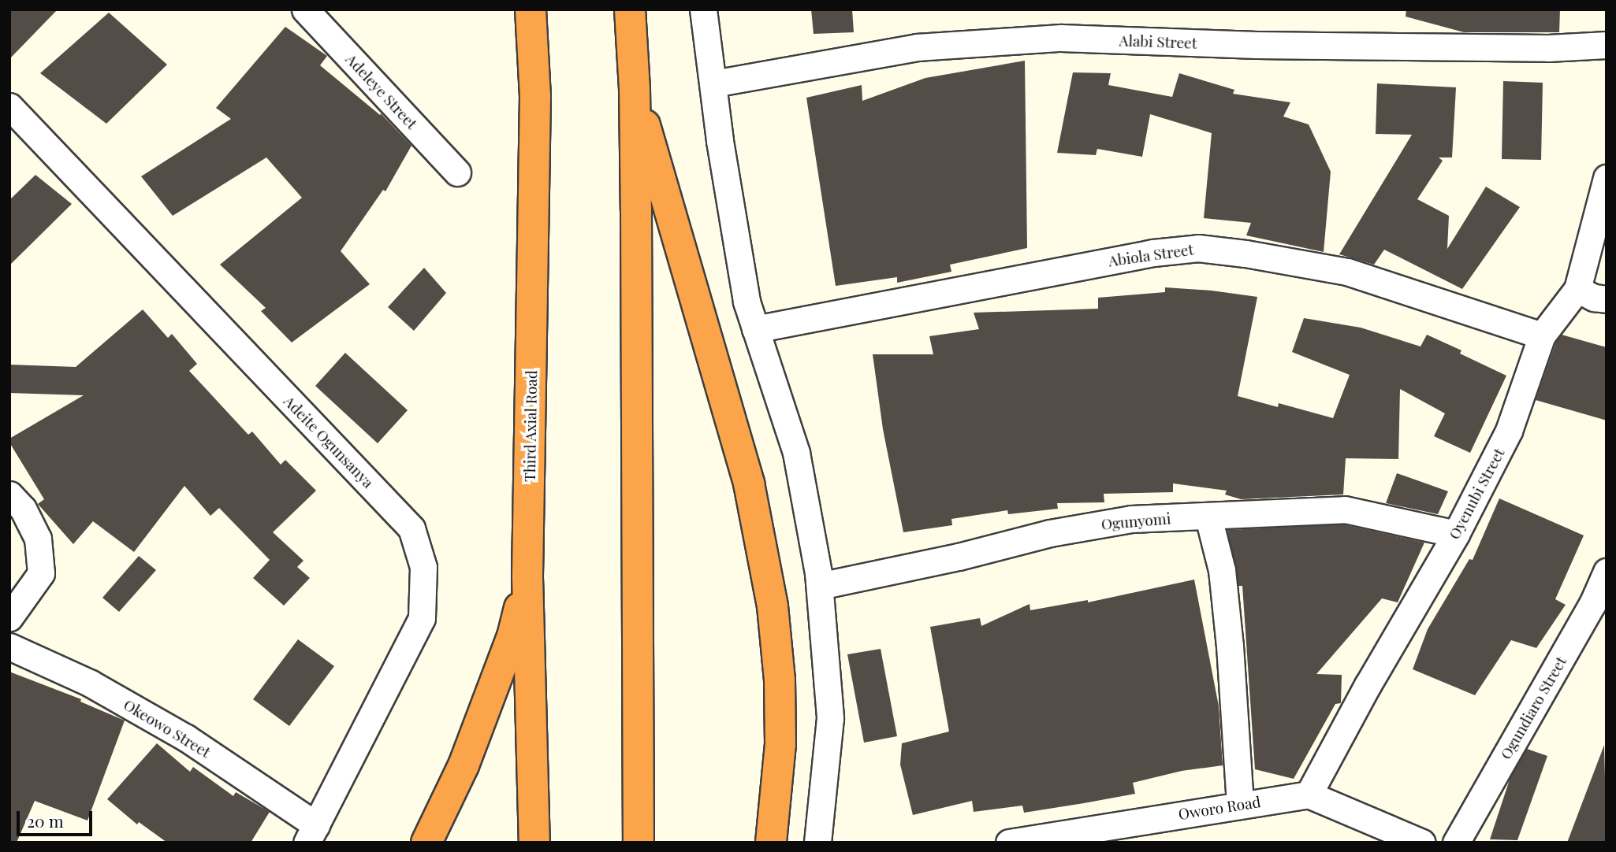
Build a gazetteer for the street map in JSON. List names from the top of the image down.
{
  "streets": {
    "highway": ["Third Axial Road"],
    "street": [
      "Alabi Street",
      "Adeleye Street",
      "Abiola Street",
      "Adeite Ogunsanya",
      "Oyenubi Street",
      "Ogunyomi",
      "Ogundiaro Street",
      "Okeowo Street",
      "Oworo Road"
    ]
  },
  "crossings": [
    ["Abiola Street", "Oyenubi Street"],
    ["Adeite Ogunsanya", "Okeowo Street"],
    ["Oyenubi Street", "Ogunyomi"],
    ["Oyenubi Street", "Oworo Road"]
  ],
  "scale_bar": "20 m"
}
